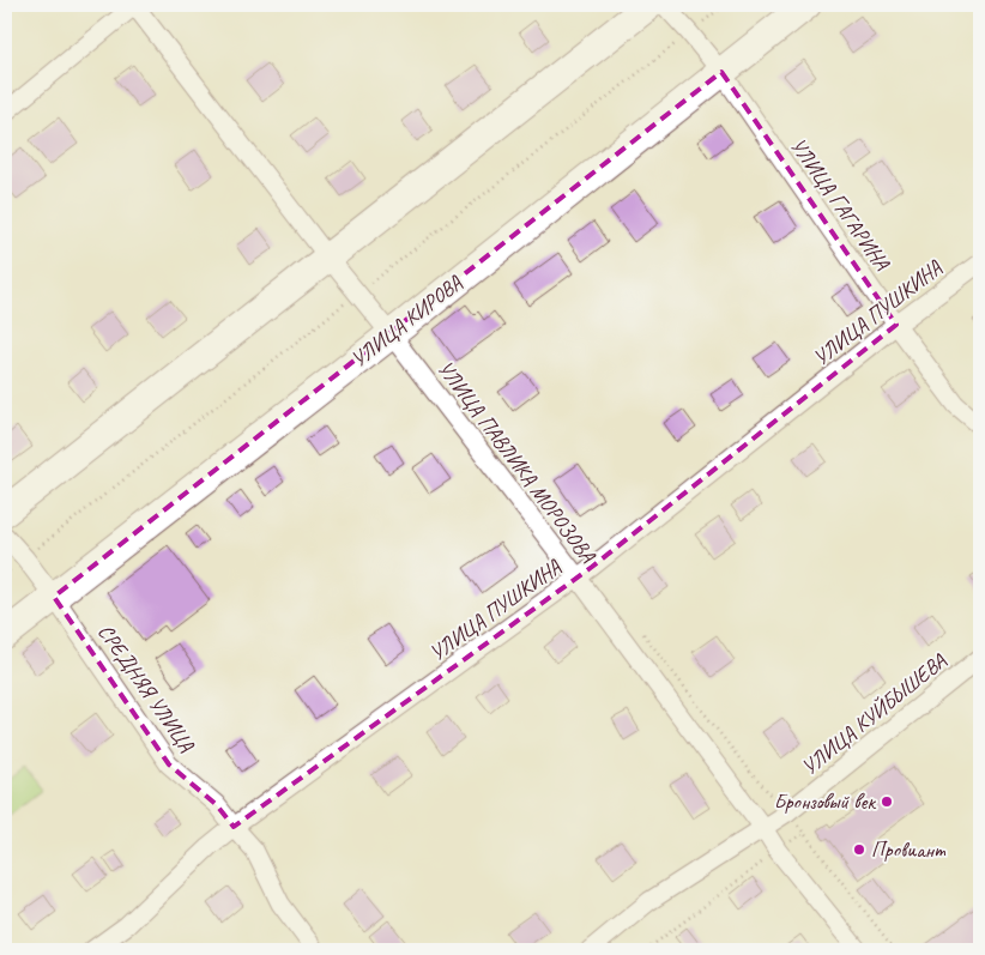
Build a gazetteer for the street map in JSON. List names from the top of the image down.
{
  "streets": {
    "main road": ["УЛИЦА КИРОВА"],
    "street": [
      "УЛИЦА ГАГАРИНА",
      "УЛИЦА ПУШКИНА",
      "УЛИЦА ПАВЛИКА МОРОЗОВА",
      "СРЕДНЯЯ УЛИЦА",
      "УЛИЦА КУЙБЫШЕВА"
    ]
  },
  "crossings": [
    ["УЛИЦА ГАГАРИНА", "УЛИЦА ПУШКИНА"],
    ["УЛИЦА ГАГАРИНА", "УЛИЦА КИРОВА"],
    ["УЛИЦА ПУШКИНА", "УЛИЦА ПАВЛИКА МОРОЗОВА"],
    ["УЛИЦА ПУШКИНА", "СРЕДНЯЯ УЛИЦА"],
    ["УЛИЦА КИРОВА", "УЛИЦА ПАВЛИКА МОРОЗОВА"],
    ["УЛИЦА КИРОВА", "СРЕДНЯЯ УЛИЦА"],
    ["УЛИЦА ПАВЛИКА МОРОЗОВА", "УЛИЦА КУЙБЫШЕВА"]
  ],
  "places": ["Бронзовый век", "Провиант"]
}
